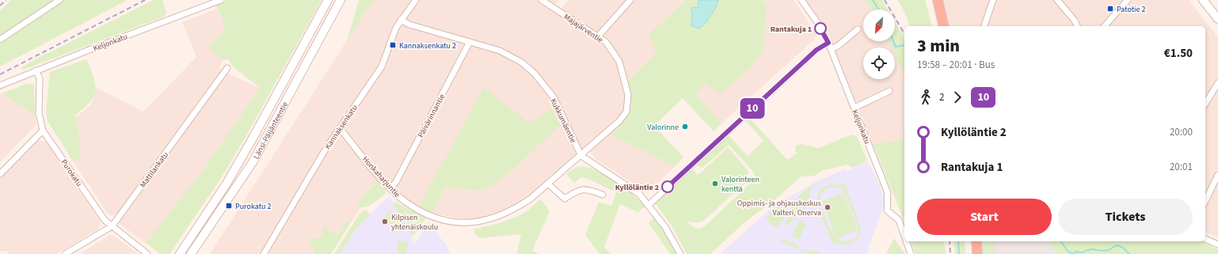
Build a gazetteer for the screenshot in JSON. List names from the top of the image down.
{
  "streets": {
    "main road": ["Länsi-Päijänteentie"],
    "street": [
      "Majajärventie",
      "Keljonkatu",
      "Päivärinnantie",
      "Kukkumäentie",
      "Kannaksenkatu",
      "Mattilankatu",
      "Purokatu",
      "Honkaharjuntie"
    ]
  },
  "crossings": [
    ["Majajärventie", "Kukkumäentie"],
    ["Majajärventie", "Honkaharjuntie"],
    ["Keljonkatu", "Purokatu"],
    ["Päivärinnantie", "Kukkumäentie"],
    ["Päivärinnantie", "Honkaharjuntie"],
    ["Kukkumäentie", "Kannaksenkatu"],
    ["Kukkumäentie", "Honkaharjuntie"],
    ["Kannaksenkatu", "Honkaharjuntie"],
    ["Mattilankatu", "Purokatu"]
  ],
  "places": {
    "transit": ["Patotie 2", "Kannaksenkatu 2", "Purokatu 2"],
    "other": [
      "Rantakuja 1",
      "Valorinne",
      "Valorinteen kenttä",
      "Kyllöläntie 2",
      "Oppimis- ja ohjauskeskus Valteri, Onerva",
      "Kilpisen yhtenäiskoulu"
    ]
  },
  "lines": ["bus line 10"],
  "north": "bottom left",
  "page": {
    "on_map": "10",
    "heading": ["3 min", "19:58 – 20:01 · Bus", "€1.50"],
    "legs": ["2", "10"],
    "list": [
      {
        "name": "Kyllöläntie 2",
        "value": "20:00"
      },
      {
        "name": "Rantakuja 1",
        "value": "20:01"
      }
    ],
    "buttons": ["Start", "Tickets"]
  }
}
